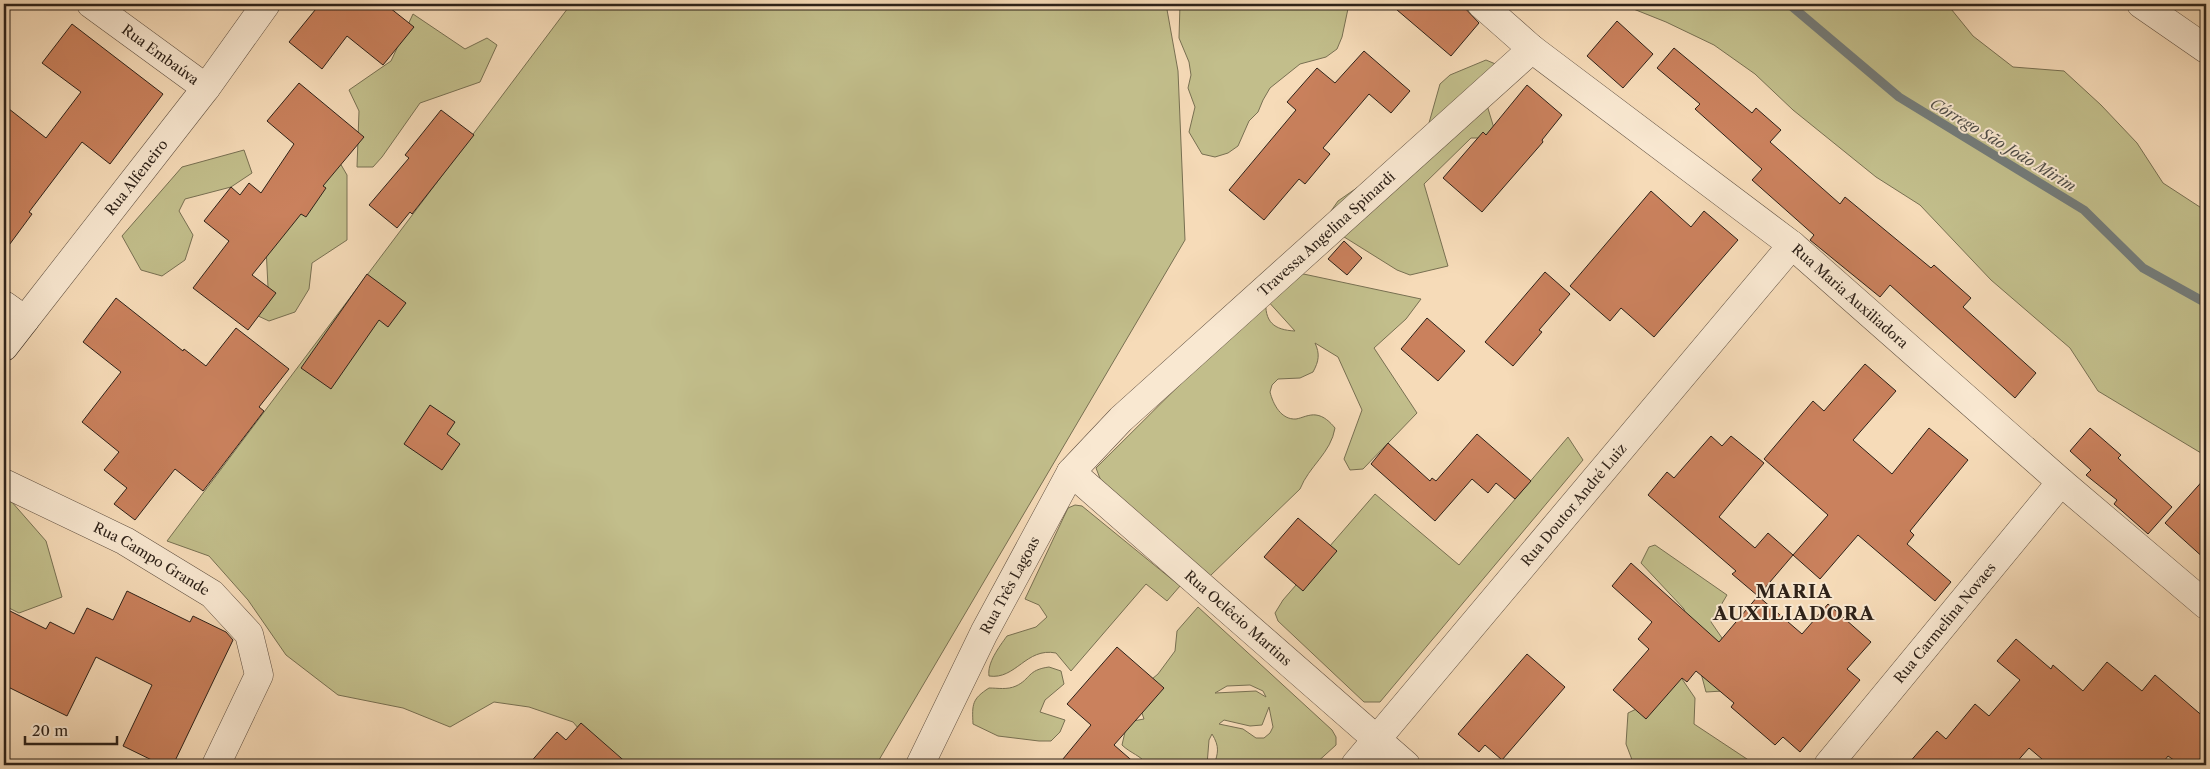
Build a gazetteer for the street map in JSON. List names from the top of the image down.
{
  "streets": {
    "street": [
      "Rua Embaúva",
      "Rua Alfeneiro",
      "Travessa Angelina Spinardi",
      "Rua Maria Auxiliadora",
      "Rua Doutor André Luiz",
      "Rua Campo Grande",
      "Rua Três Lagoas",
      "Rua Oclêcio Martins",
      "Rua Carmelina Novaes"
    ]
  },
  "crossings": [
    ["Rua Embaúva", "Rua Alfeneiro"],
    ["Travessa Angelina Spinardi", "Rua Maria Auxiliadora"],
    ["Travessa Angelina Spinardi", "Rua Três Lagoas"],
    ["Rua Maria Auxiliadora", "Rua Doutor André Luiz"],
    ["Rua Maria Auxiliadora", "Rua Carmelina Novaes"],
    ["Rua Doutor André Luiz", "Rua Oclêcio Martins"],
    ["Rua Três Lagoas", "Rua Oclêcio Martins"]
  ],
  "districts": ["MARIA AUXILIADORA"],
  "water": ["Córrego São João Mirim"],
  "scale_bar": "20 m"
}
